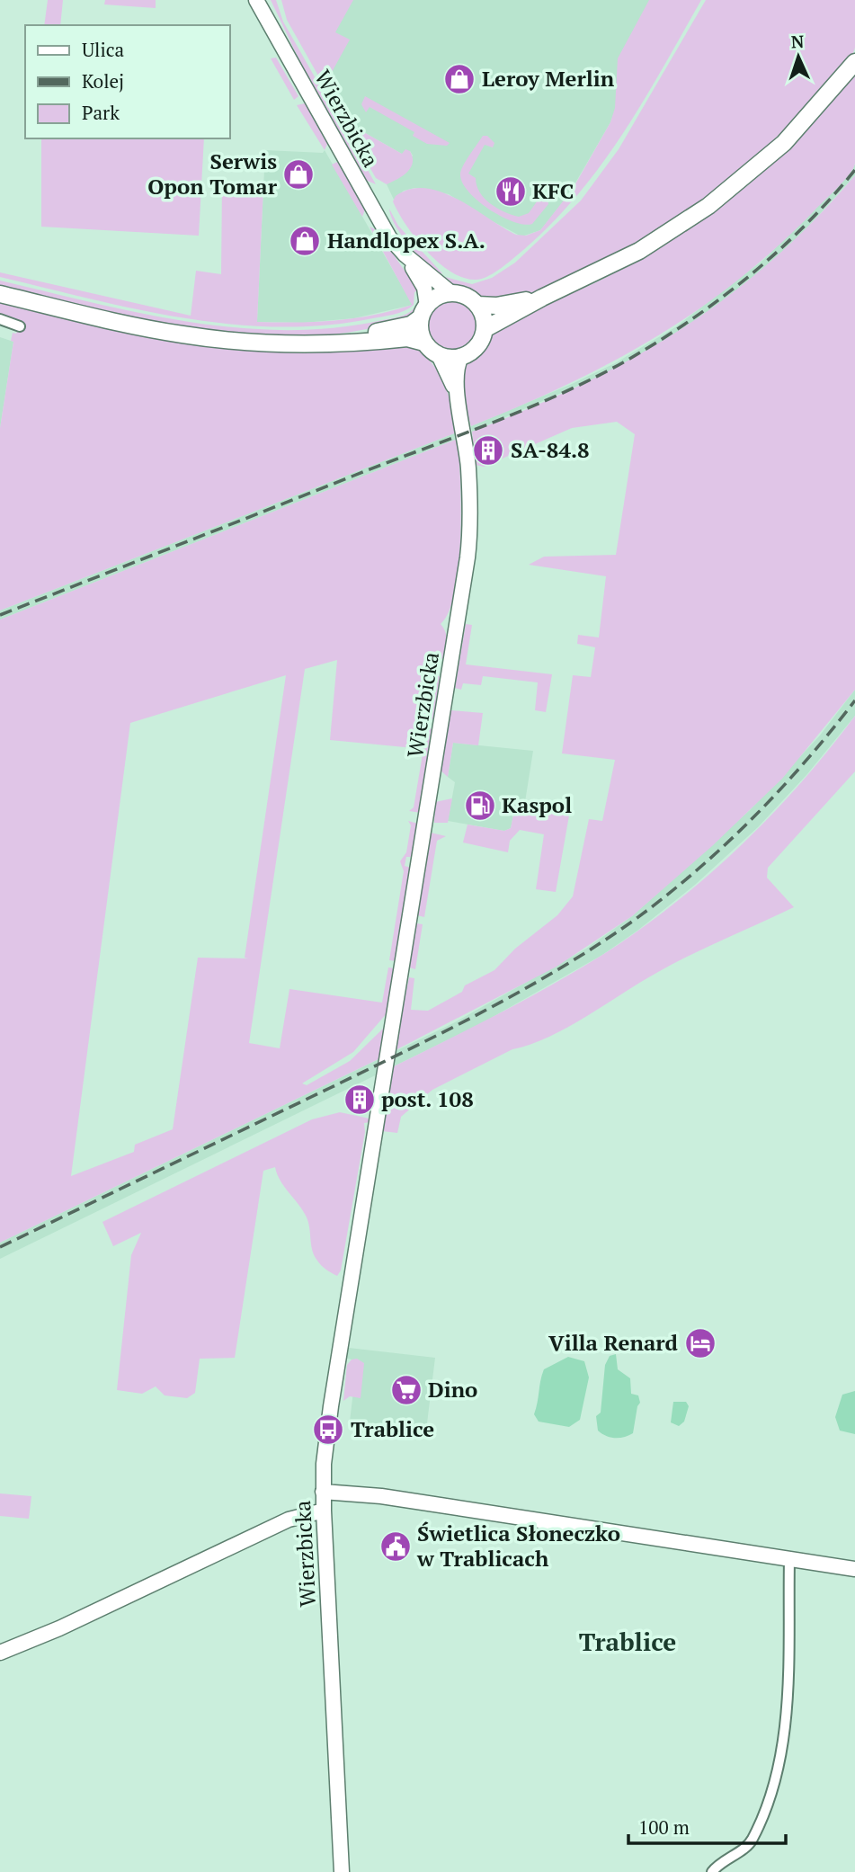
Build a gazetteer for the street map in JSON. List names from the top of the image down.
{
  "streets": {
    "main road": ["Wierzbicka"]
  },
  "districts": ["Trablice"],
  "places": {
    "shop": ["Leroy Merlin", "Serwis Opon Tomar", "Handlopex S.A."],
    "restaurant": ["KFC"],
    "building": ["SA-84.8", "post. 108"],
    "fuel station": ["Kaspol"],
    "hotel": ["Villa Renard"],
    "supermarket": ["Dino"],
    "bus stop": ["Trablice"],
    "public building": ["Świetlica Słoneczko w Trablicach"]
  },
  "legend": ["Ulica", "Kolej", "Park"],
  "scale_bar": "100 m",
  "north": "top"
}
